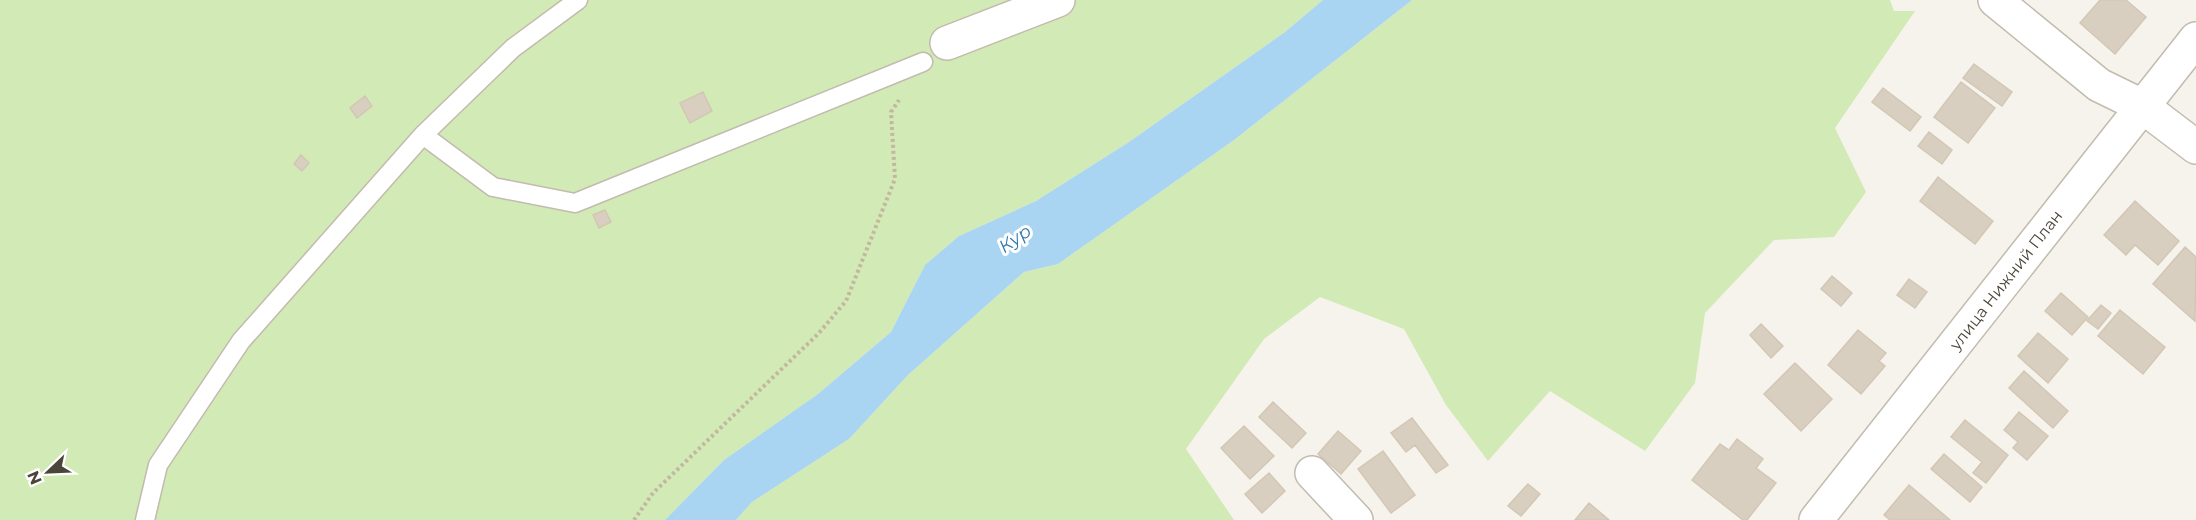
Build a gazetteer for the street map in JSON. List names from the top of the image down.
{
  "streets": {
    "street": ["улица Нижний План"]
  },
  "water": ["Кур"],
  "north": "bottom left"
}
